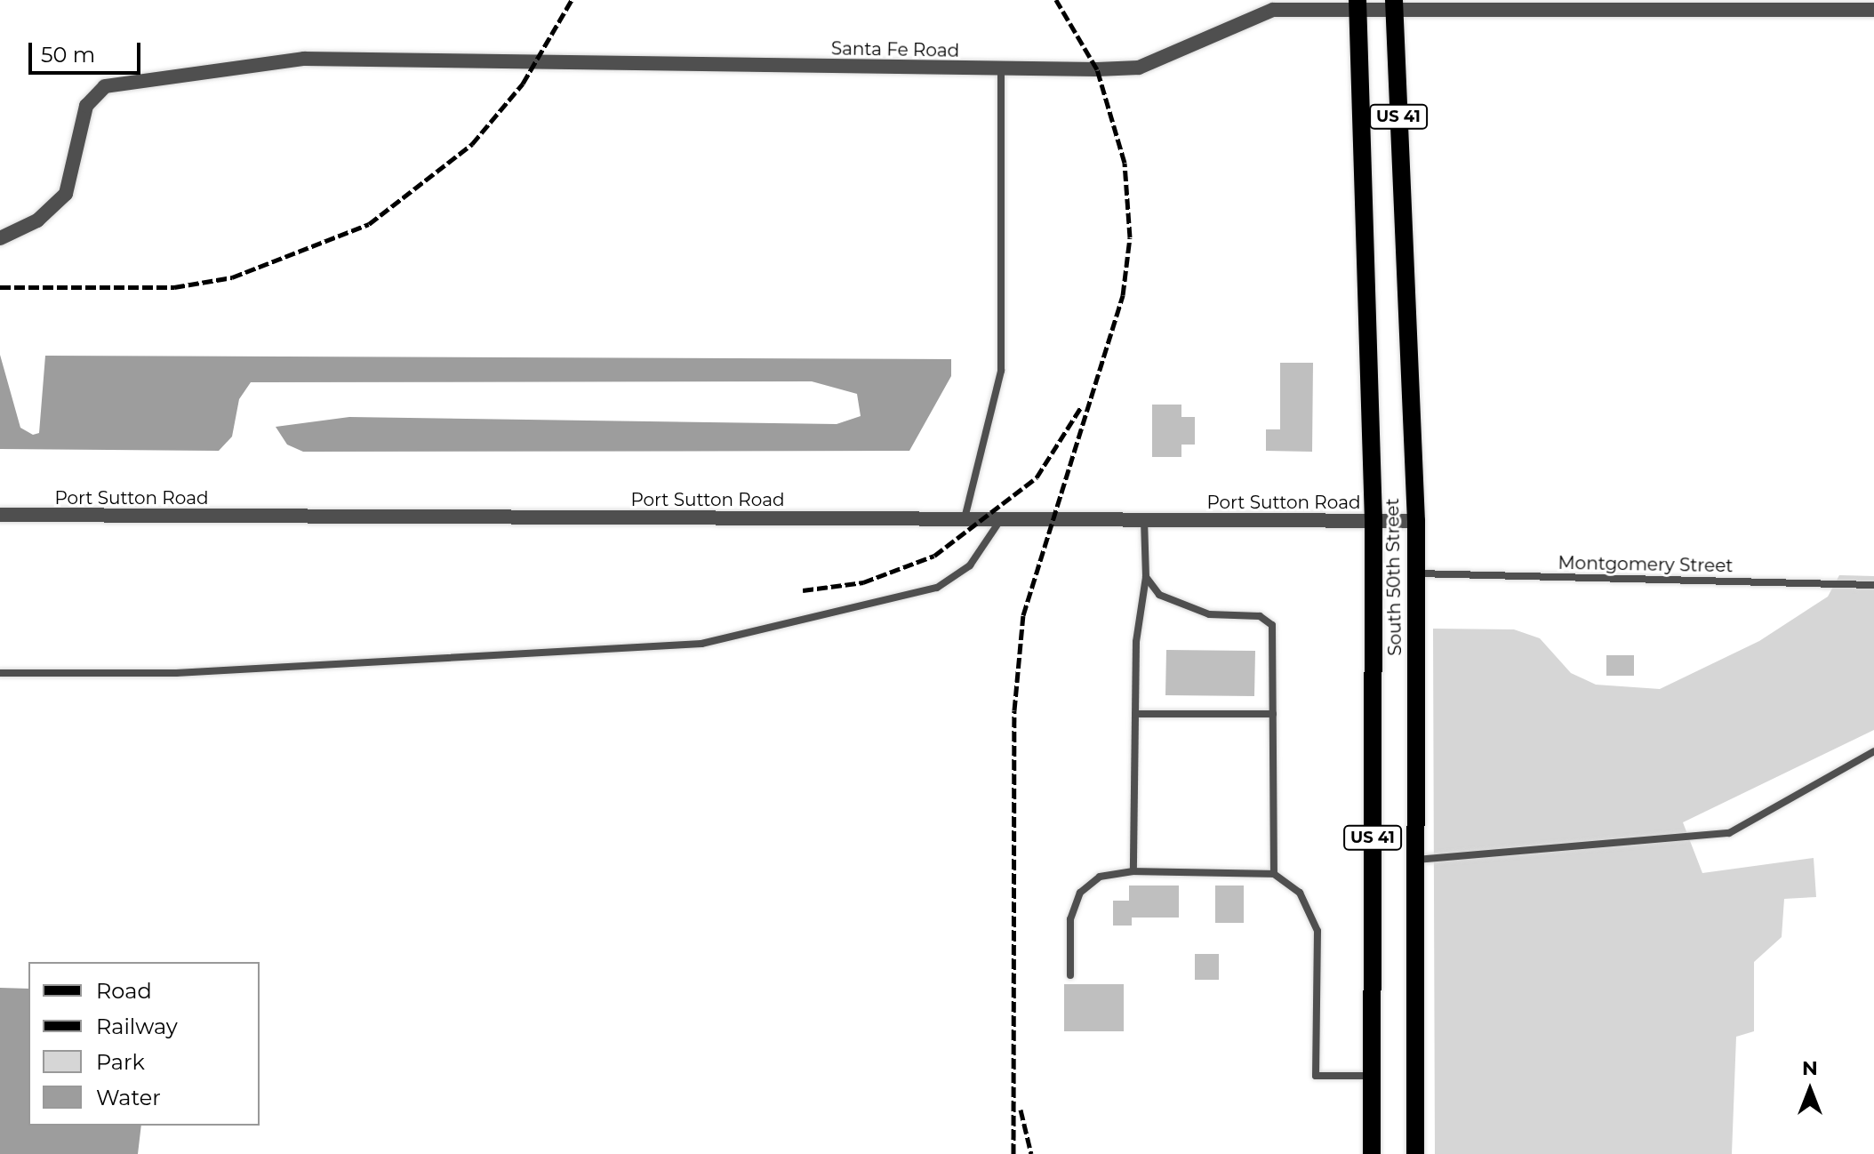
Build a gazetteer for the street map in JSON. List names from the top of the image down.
{
  "streets": {
    "main road": ["US 41", "South 50th Street"],
    "street": ["Santa Fe Road", "Port Sutton Road"],
    "lane": ["Montgomery Street"]
  },
  "crossings": [
    ["Santa Fe Road", "South 50th Street"],
    ["Port Sutton Road", "South 50th Street"],
    ["Montgomery Street", "South 50th Street"]
  ],
  "legend": [
    "Road",
    "Railway",
    "Park",
    "Water"
  ],
  "scale_bar": "50 m",
  "north": "top"
}
